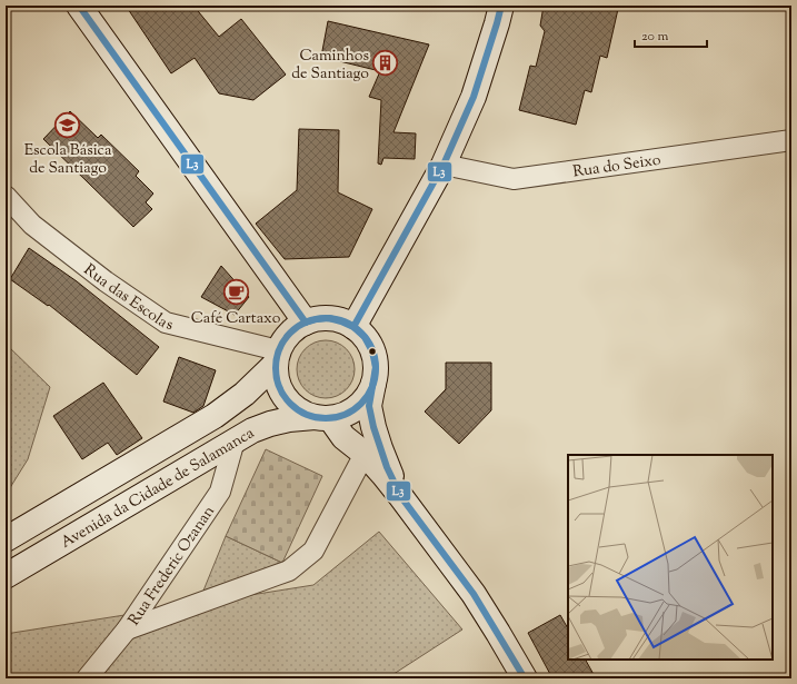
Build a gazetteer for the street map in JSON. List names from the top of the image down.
{
  "streets": {
    "street": [
      "Rua do Seixo",
      "Rua das Escolas",
      "Avenida da Cidade de Salamanca",
      "Rua Frederic Ozanan"
    ]
  },
  "crossings": [
    ["Rua das Escolas", "Avenida da Cidade de Salamanca"],
    ["Avenida da Cidade de Salamanca", "Rua Frederic Ozanan"]
  ],
  "places": {
    "building": ["Caminhos de Santiago"],
    "school or university": ["Escola Básica de Santiago"],
    "cafe": ["Café Cartaxo"]
  },
  "lines": ["transit line L3"],
  "scale_bar": "20 m"
}
